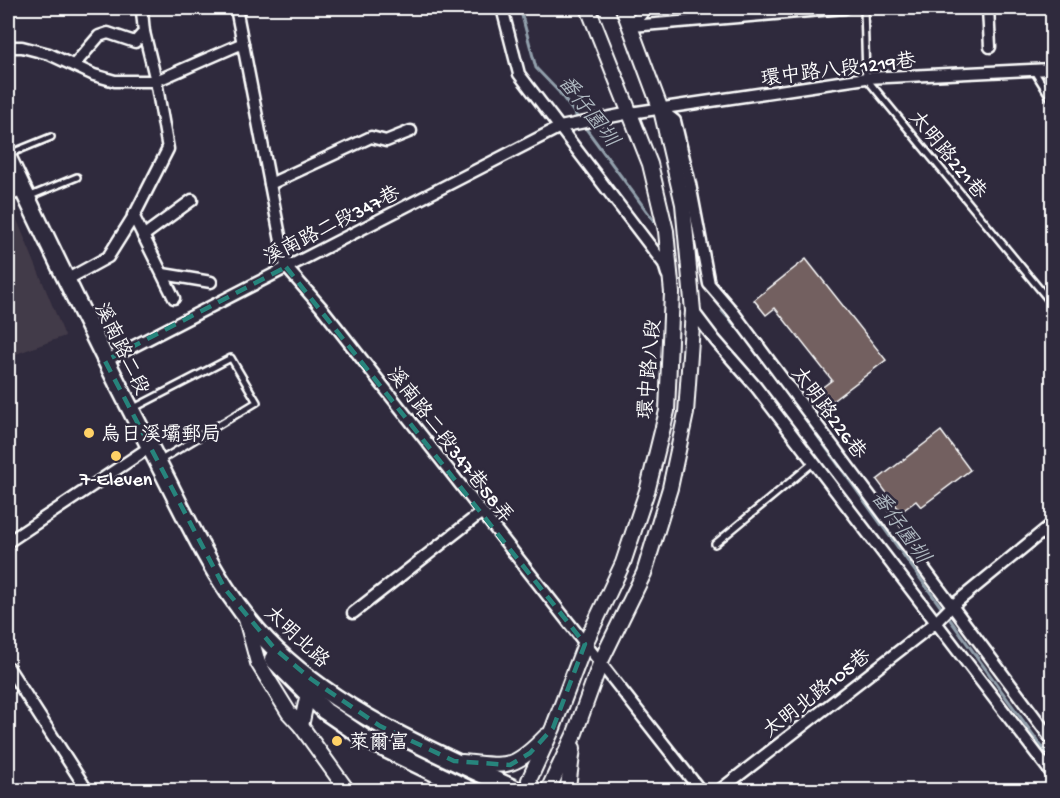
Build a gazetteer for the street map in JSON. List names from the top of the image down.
{
  "streets": {
    "main road": ["溪南路二段", "太明北路"],
    "street": [
      "環中路八段1219巷",
      "溪南路二段347巷",
      "環中路八段",
      "太明路226巷",
      "溪南路二段347巷58弄",
      "太明北路105巷"
    ],
    "lane": ["太明路221巷"]
  },
  "crossings": [
    ["環中路八段1219巷", "太明路221巷"],
    ["環中路八段1219巷", "溪南路二段347巷"],
    ["環中路八段1219巷", "環中路八段"],
    ["環中路八段1219巷", "太明路226巷"],
    ["溪南路二段347巷", "溪南路二段"],
    ["溪南路二段347巷", "溪南路二段347巷58弄"],
    ["溪南路二段", "太明北路"],
    ["環中路八段", "太明路226巷"],
    ["環中路八段", "溪南路二段347巷58弄"],
    ["環中路八段", "太明北路"],
    ["太明路226巷", "太明北路105巷"]
  ],
  "water": ["番仔園圳"],
  "places": ["烏日溪壩郵局", "7-Eleven", "萊爾富"]
}
